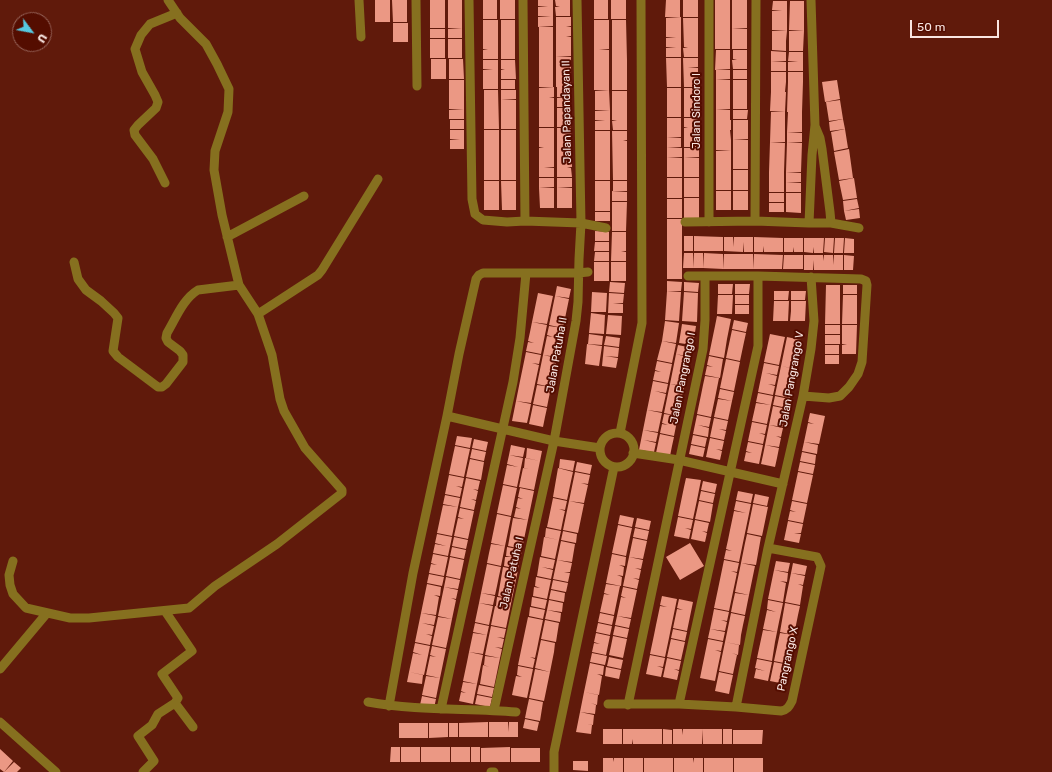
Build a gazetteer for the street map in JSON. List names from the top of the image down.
{
  "streets": {
    "street": [
      "Jalan Sindoro I",
      "Jalan Papandayan II",
      "Jalan Patuha II",
      "Jalan Pangrango I",
      "Jalan Pangrango V",
      "Jalan Patuha I",
      "Pangrango X"
    ]
  },
  "crossings": [
    ["Jalan Papandayan II", "Jalan Patuha II"],
    ["Jalan Patuha II", "Jalan Patuha I"],
    ["Jalan Pangrango I", "Pangrango X"],
    ["Jalan Pangrango V", "Pangrango X"]
  ],
  "scale_bar": "50 m",
  "north": "bottom right"
}
